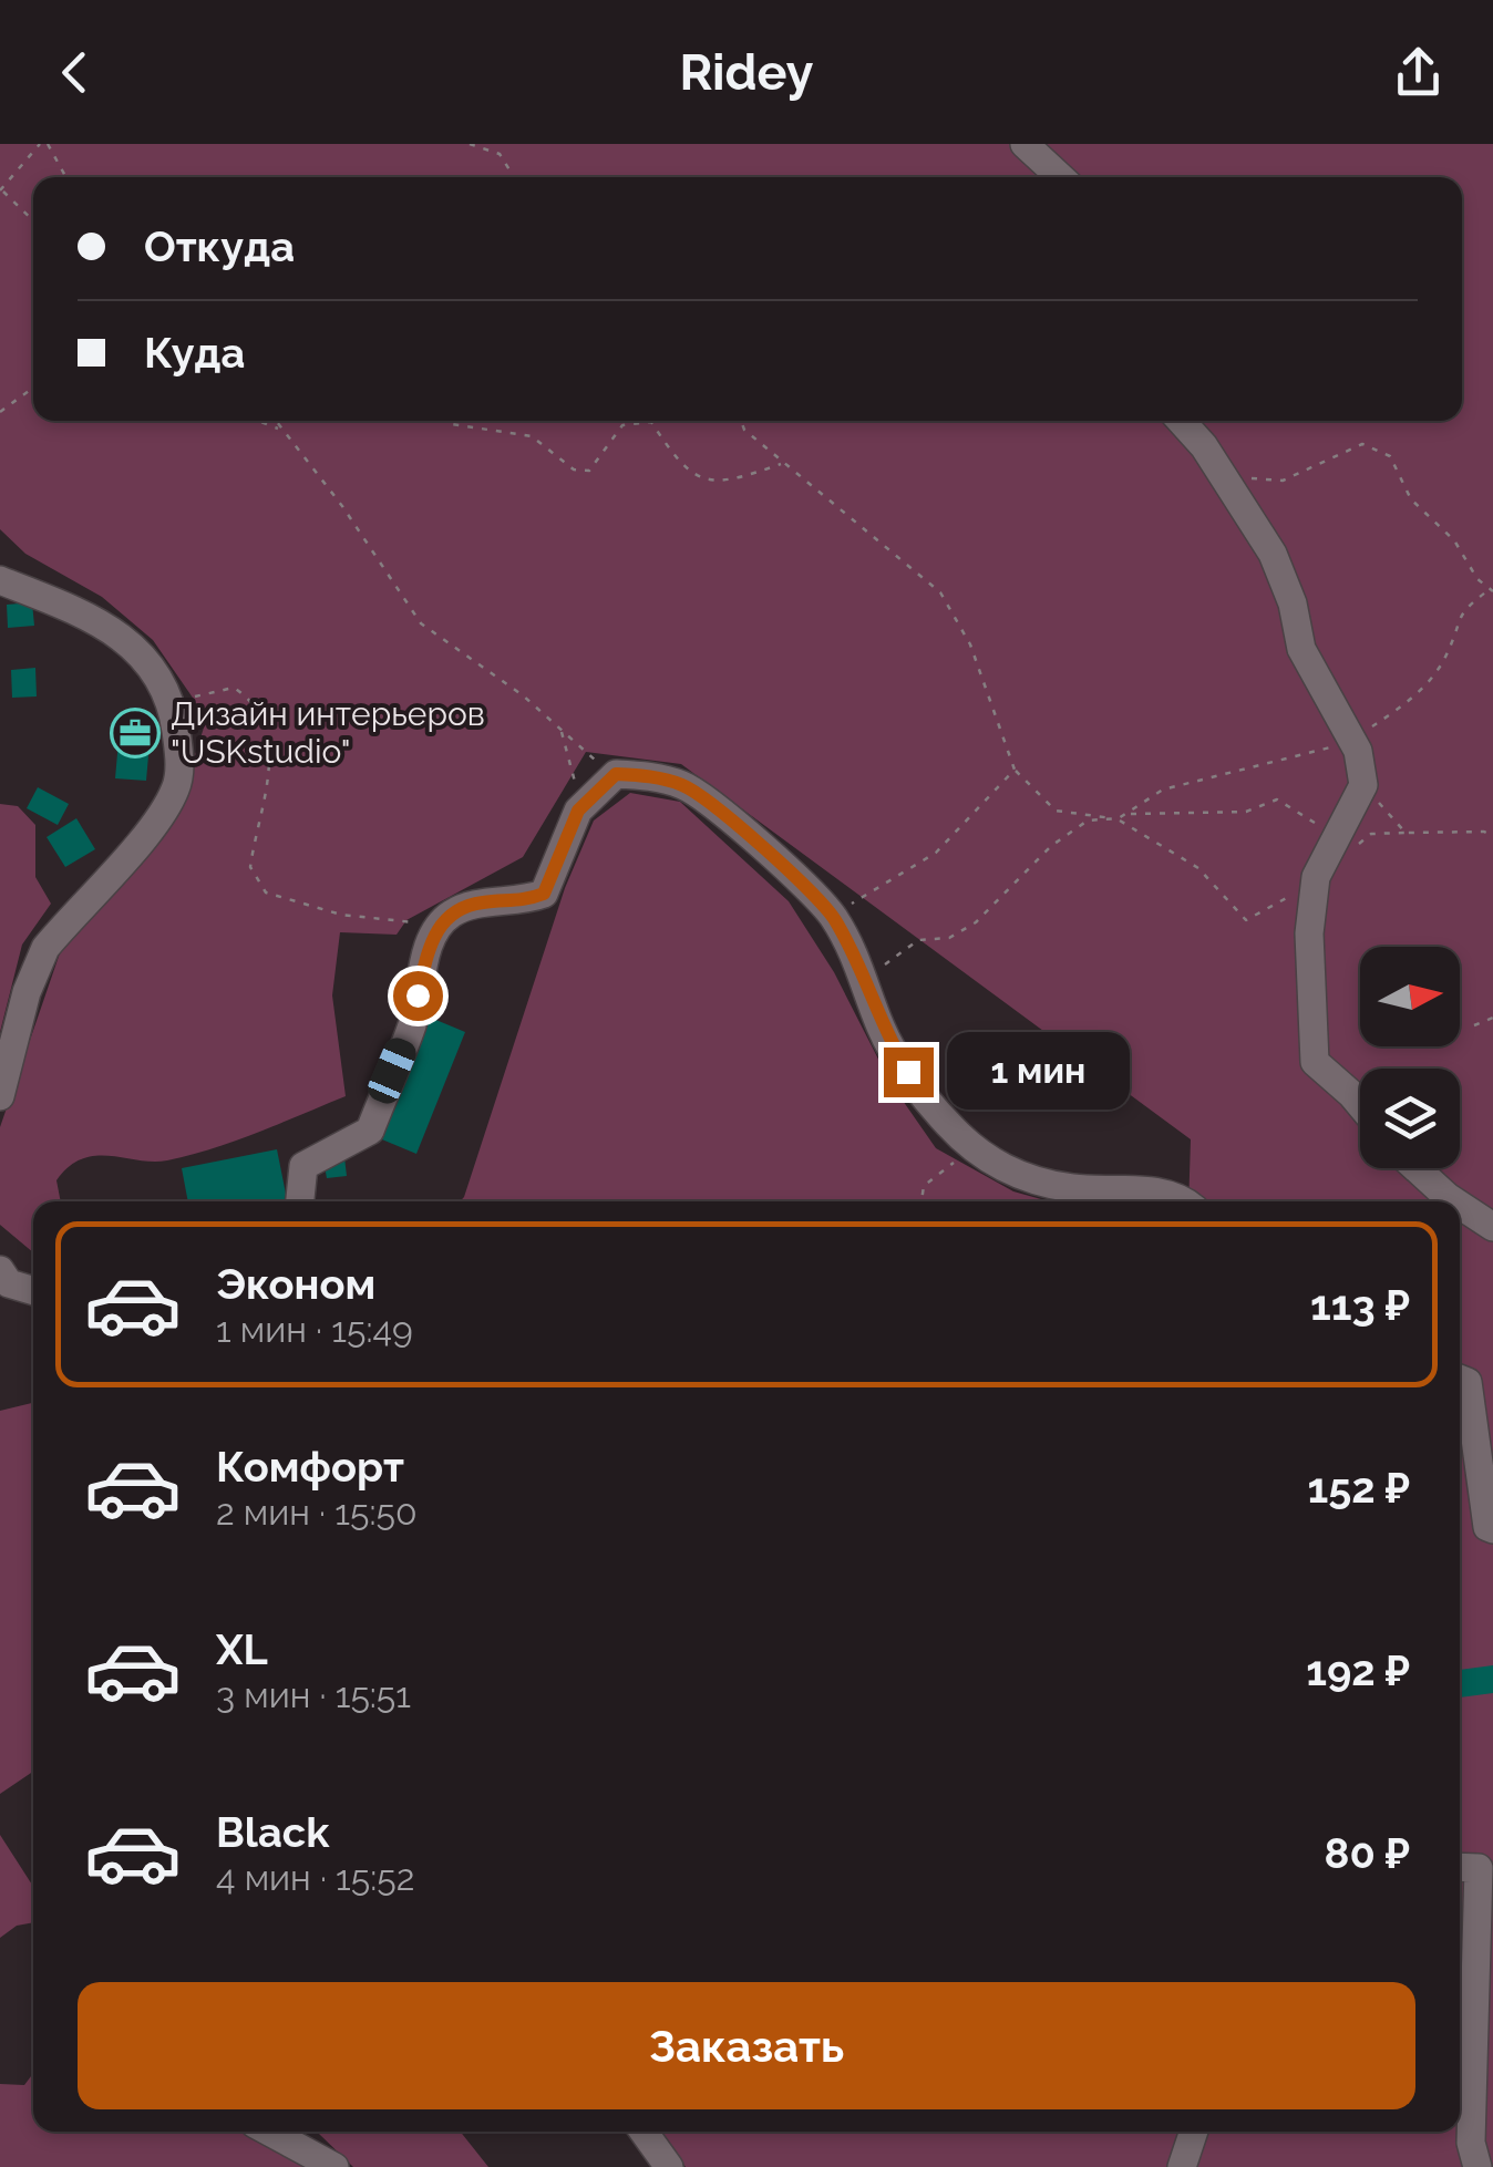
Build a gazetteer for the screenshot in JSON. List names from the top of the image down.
{
  "places": {
    "office": ["Дизайн интерьеров \"USKstudio\""]
  },
  "north": "right",
  "page": {
    "header": "Ridey",
    "banner": ["Откуда", "Куда"],
    "bubble": "1 мин",
    "list": [
      {
        "name": "Эконом",
        "note": "1 мин · 15:49",
        "value": "113 ₽"
      },
      {
        "name": "Комфорт",
        "note": "2 мин · 15:50",
        "value": "152 ₽"
      },
      {
        "name": "XL",
        "note": "3 мин · 15:51",
        "value": "192 ₽"
      },
      {
        "name": "Black",
        "note": "4 мин · 15:52",
        "value": "80 ₽"
      }
    ],
    "buttons": "Заказать"
  }
}
